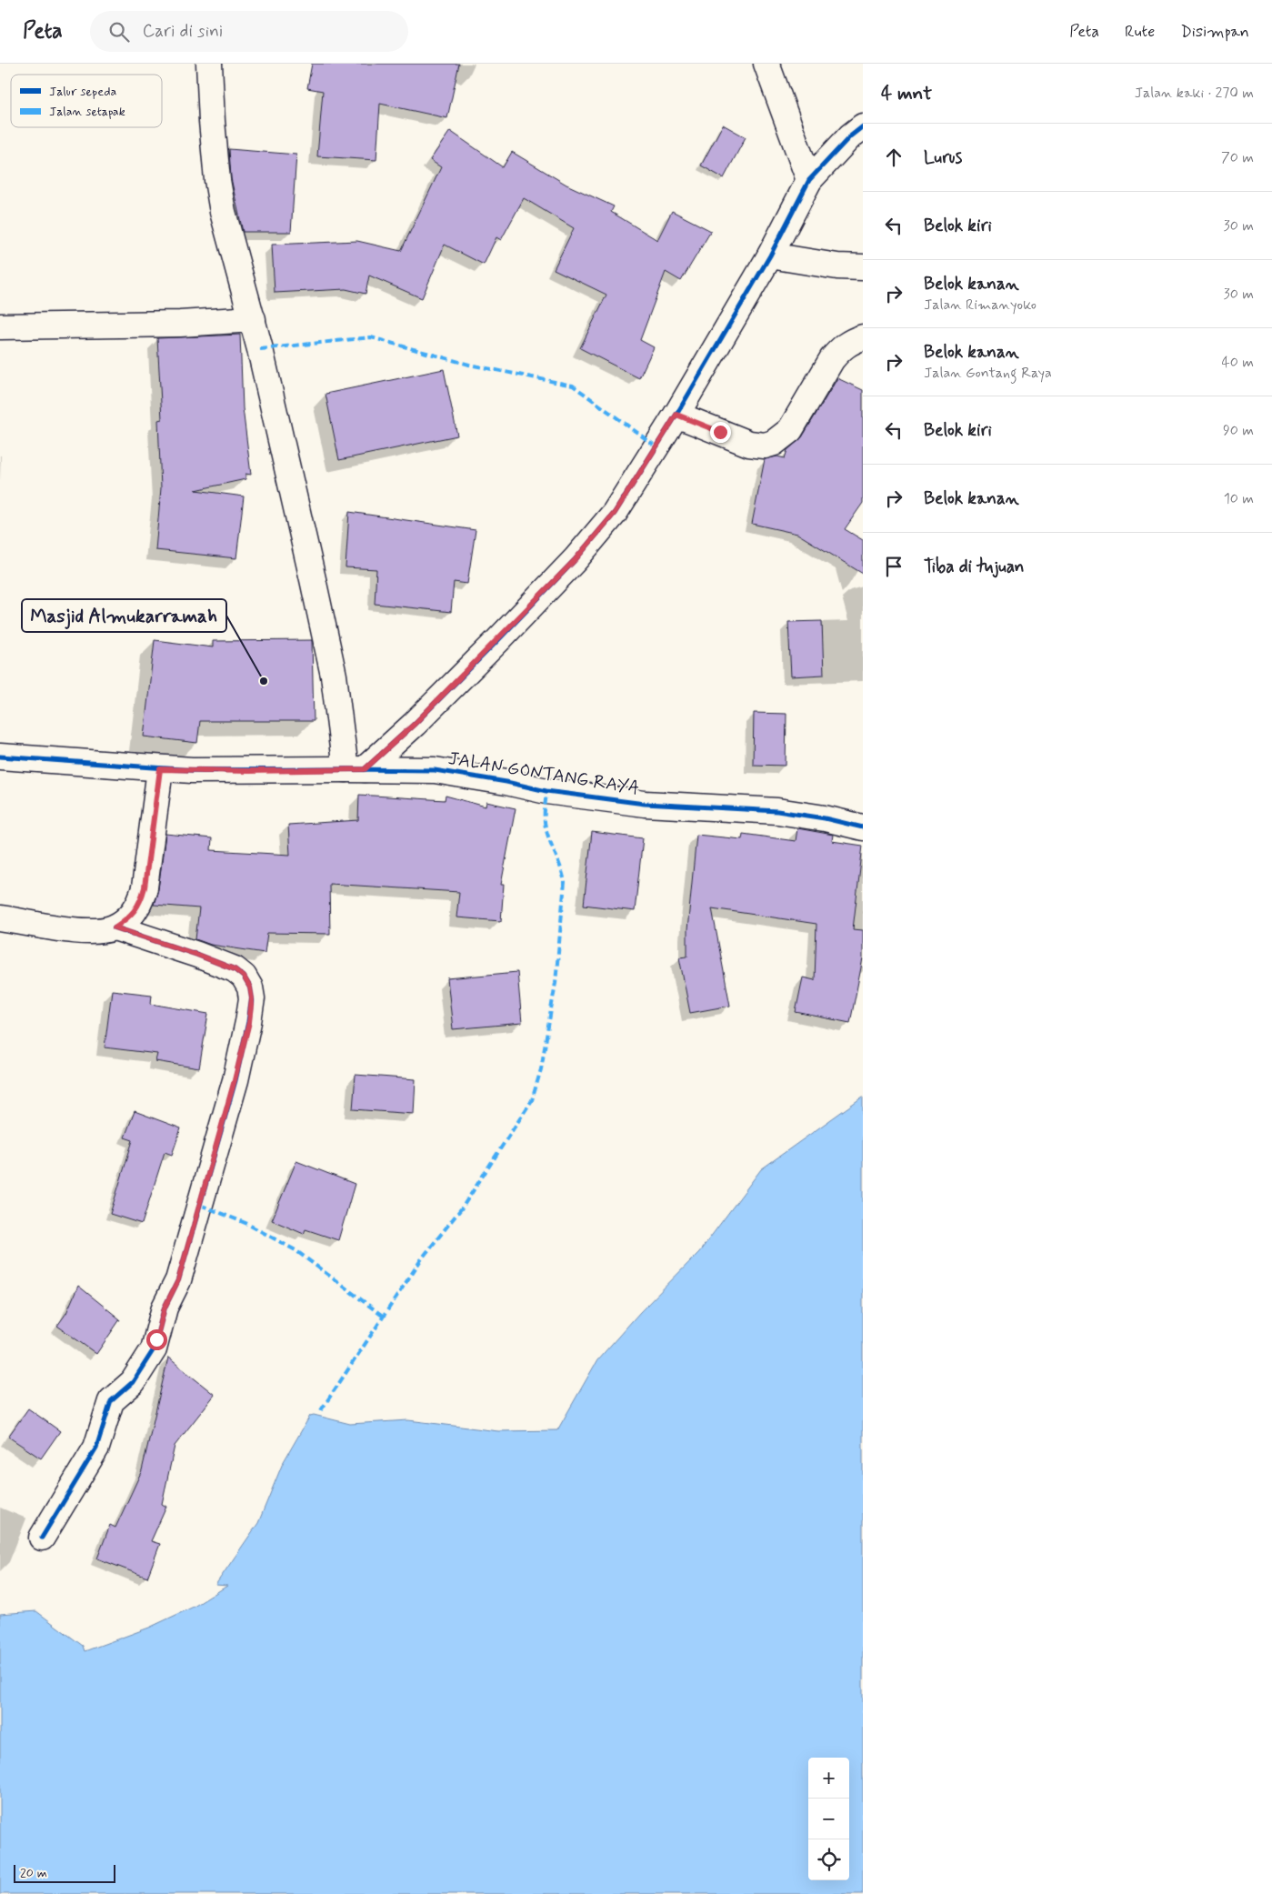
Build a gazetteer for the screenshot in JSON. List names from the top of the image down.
{
  "streets": {
    "street": ["JALAN GONTANG RAYA"]
  },
  "places": ["Masjid Almukarramah"],
  "legend": ["Jalur sepeda", "Jalan setapak"],
  "scale_bar": "20 m",
  "page": {
    "header": "Peta",
    "search": "Cari di sini",
    "nav": ["Peta", "Rute", "Disimpan"],
    "heading": ["4 mnt", "Jalan kaki · 270 m"],
    "list": [
      ["Lurus", "70 m"],
      ["Belok kiri", "30 m"],
      ["Belok kanan", "Jalan Rimanyoko", "30 m"],
      ["Belok kanan", "Jalan Gontang Raya", "40 m"],
      ["Belok kiri", "90 m"],
      ["Belok kanan", "10 m"],
      "Tiba di tujuan"
    ],
    "map_buttons": ["+", "−"],
    "scale": "20 m"
  }
}
